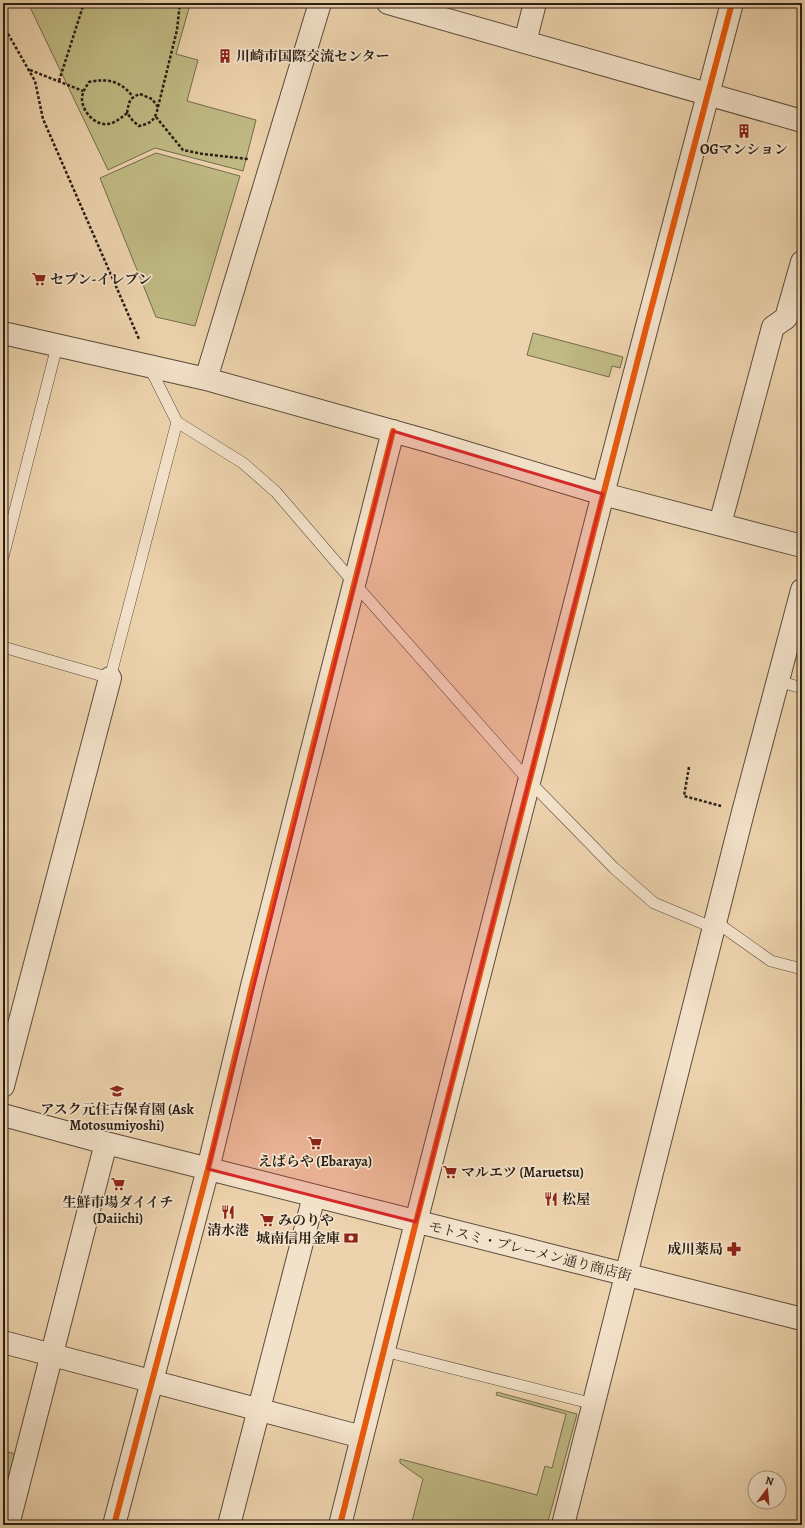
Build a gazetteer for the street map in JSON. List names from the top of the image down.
{
  "streets": {
    "street": ["モトスミ・ブレーメン通り商店街"]
  },
  "places": {
    "building": ["川崎市国際交流センター", "OGマンション"],
    "supermarket": [
      "セブン-イレブン",
      "えばらや (Ebaraya)",
      "マルエツ (Maruetsu)",
      "生鮮市場ダイイチ (Daiichi)",
      "みのりや"
    ],
    "school or university": ["アスク元住吉保育園 (Ask Motosumiyoshi)"],
    "restaurant": ["松屋", "清水港"],
    "bank": ["城南信用金庫"],
    "pharmacy": ["成川薬局"]
  },
  "north": "top"
}
